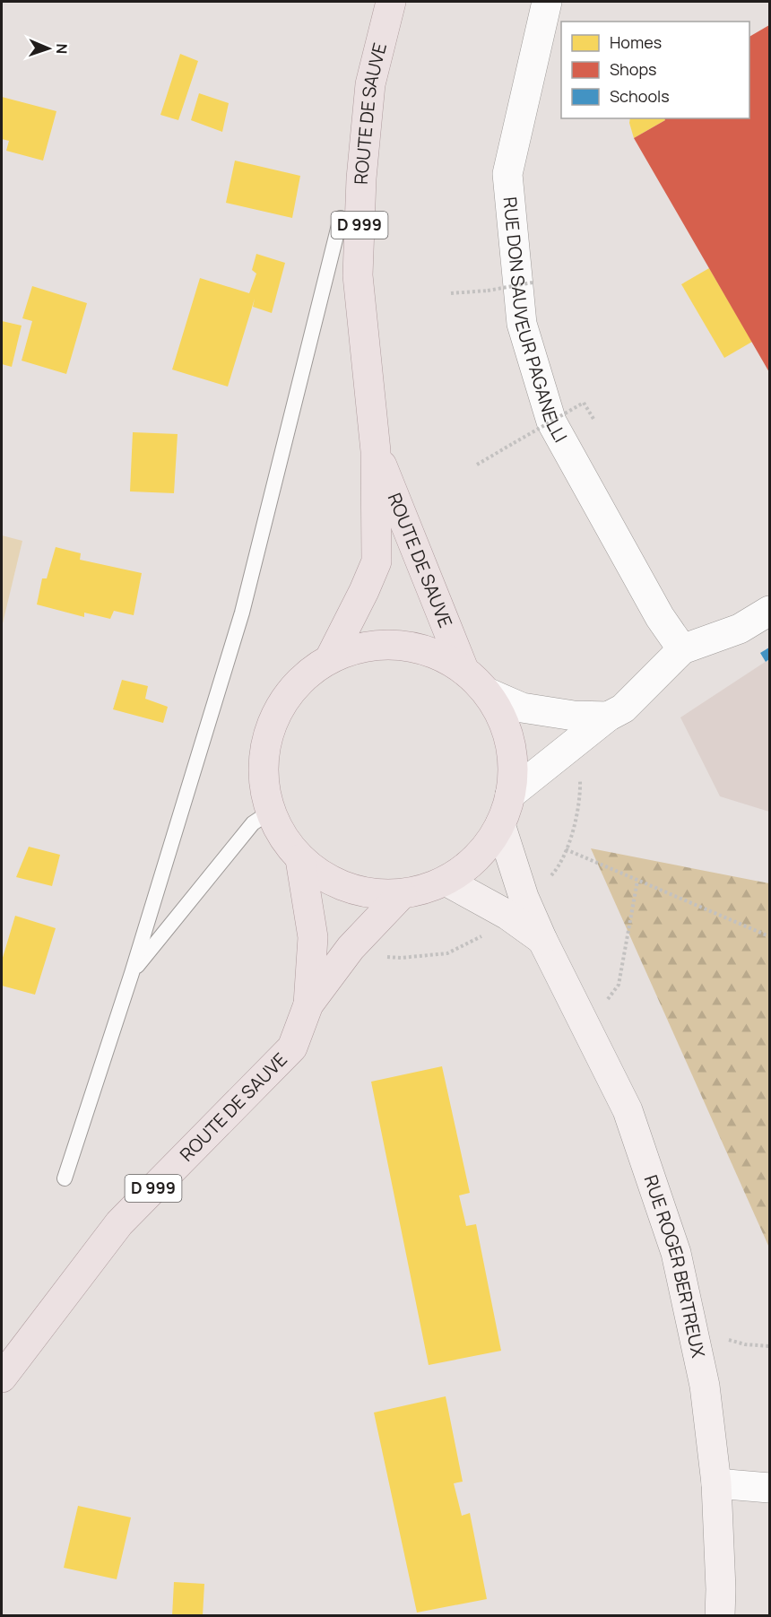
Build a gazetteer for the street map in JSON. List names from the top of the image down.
{
  "streets": {
    "main road": ["ROUTE DE SAUVE", "D 999"],
    "street": ["RUE DON SAUVEUR PAGANELLI", "RUE ROGER BERTREUX"]
  },
  "legend": ["Homes", "Shops", "Schools"],
  "north": "right"
}
